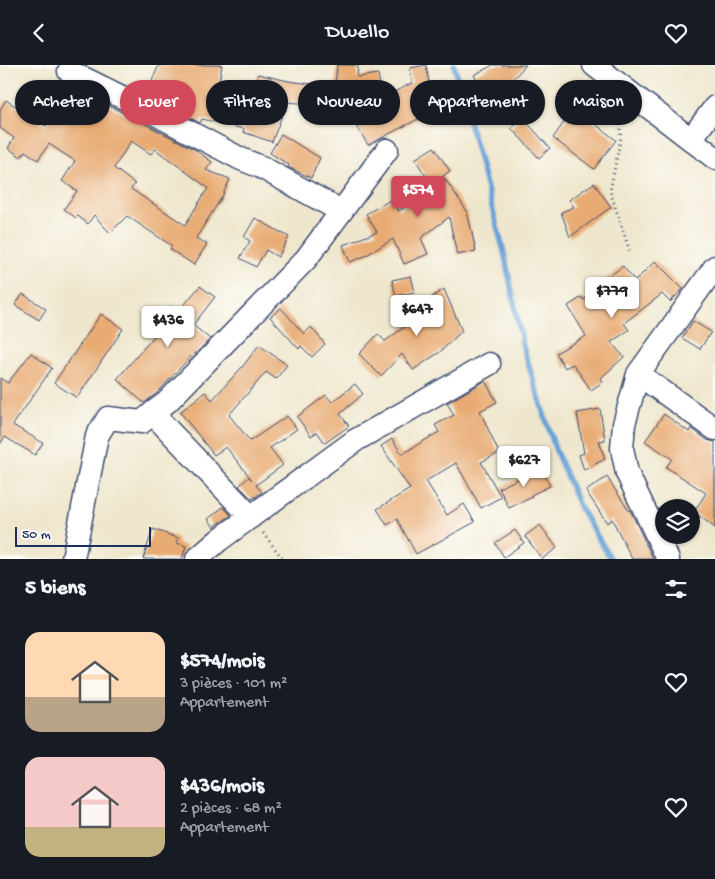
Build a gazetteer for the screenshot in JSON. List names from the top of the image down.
{
  "scale_bar": "50 m",
  "page": {
    "header": "Dwello",
    "chip": [
      "Acheter",
      "Louer",
      "Filtres",
      "Nouveau",
      "Appartement",
      "Maison"
    ],
    "price": [
      "$574",
      "$779",
      "$647",
      "$436",
      "$627"
    ],
    "scale": "50 m",
    "heading": "5 biens",
    "list": [
      {
        "name": "$574/mois",
        "note": "3 pièces · 101 m² · Appartement"
      },
      {
        "name": "$436/mois",
        "note": "2 pièces · 68 m² · Appartement"
      }
    ]
  }
}
